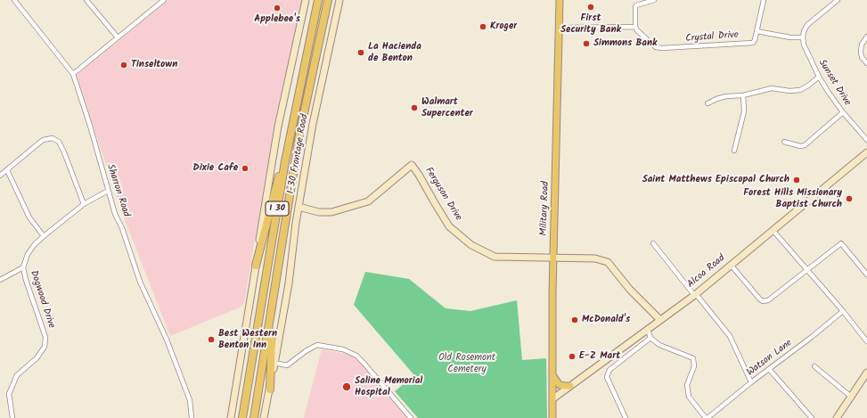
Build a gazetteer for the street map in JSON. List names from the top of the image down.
{
  "streets": {
    "highway": ["I 30"],
    "main road": [
      "I-30 Frontage Road",
      "Ferguson Drive",
      "Military Road",
      "Alcoa Road"
    ],
    "street": [
      "Crystal Drive",
      "Sunset Drive",
      "Sharron Road",
      "Dogwood Drive",
      "Watson Lane"
    ]
  },
  "crossings": [
    ["I-30 Frontage Road", "Ferguson Drive"],
    ["Sharron Road", "Dogwood Drive"],
    ["Ferguson Drive", "Military Road"],
    ["Ferguson Drive", "Alcoa Road"],
    ["Military Road", "Alcoa Road"]
  ],
  "parks": ["Old Rosemont Cemetery"],
  "places": [
    "First Security Bank",
    "Applebee's",
    "Kroger",
    "Simmons Bank",
    "La Hacienda de Benton",
    "Tinseltown",
    "Walmart Supercenter",
    "Dixie Cafe",
    "Saint Matthews Episcopal Church",
    "Forest Hills Missionary Baptist Church",
    "McDonald's",
    "Best Western Benton Inn",
    "E-Z Mart",
    "Saline Memorial Hospital"
  ]
}
